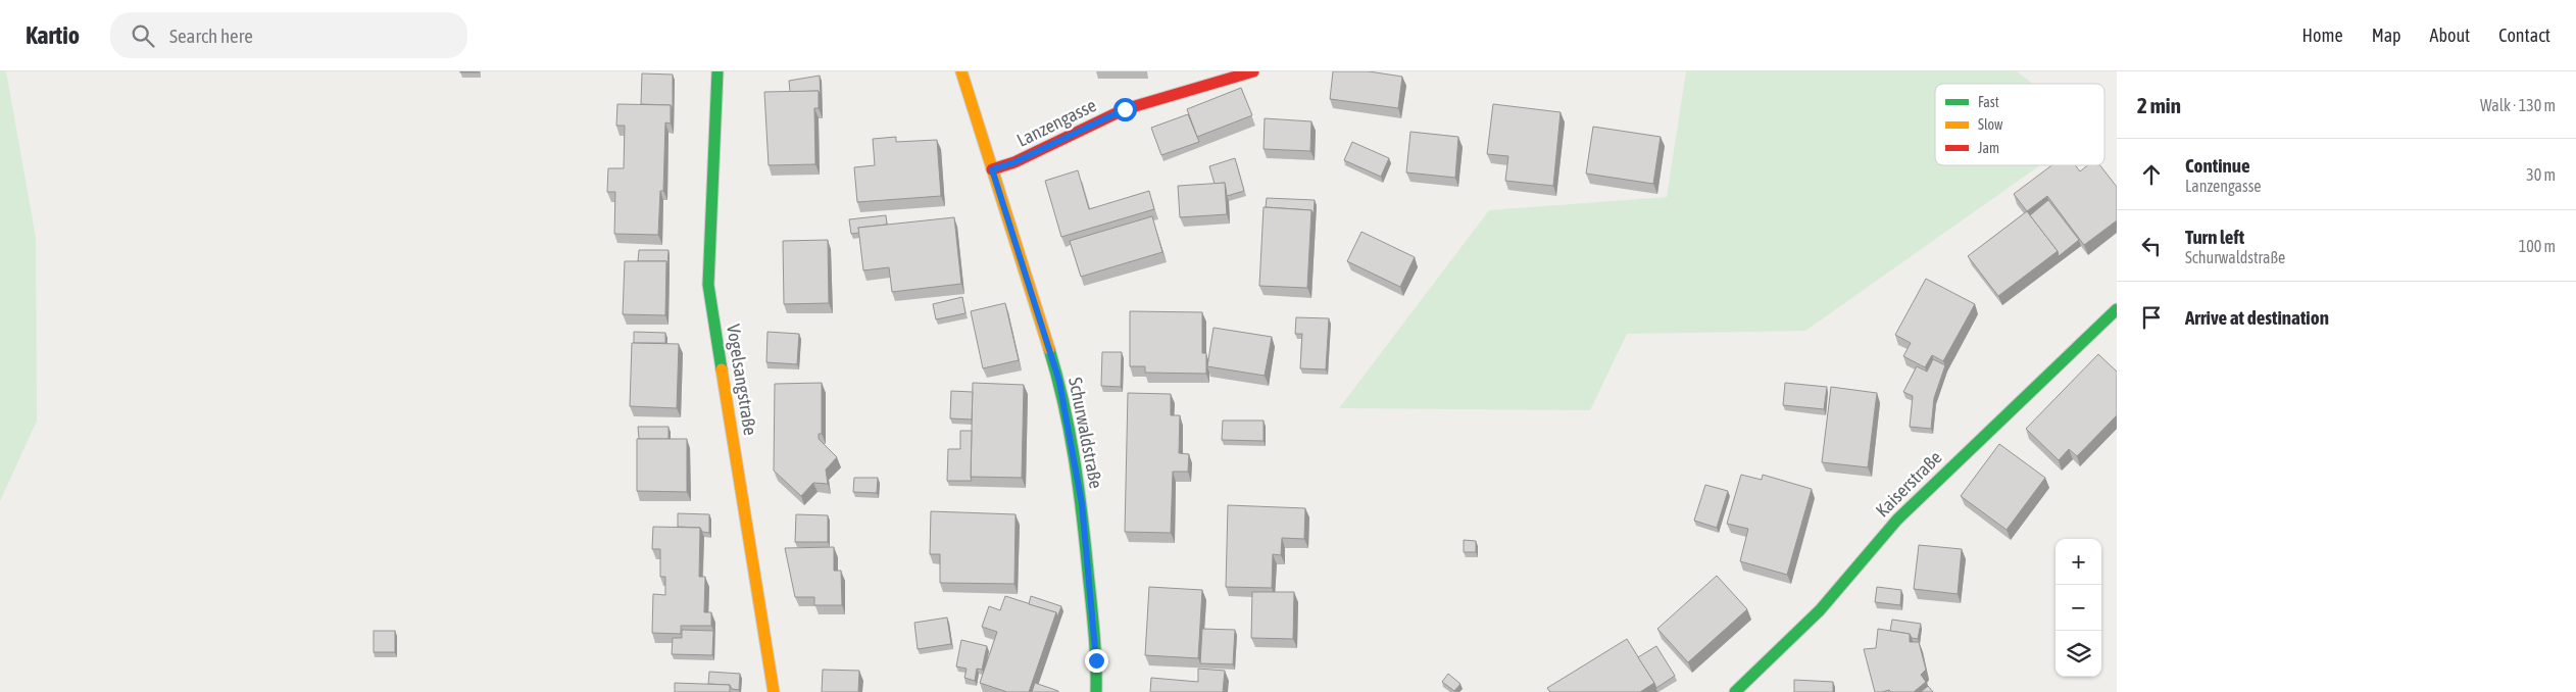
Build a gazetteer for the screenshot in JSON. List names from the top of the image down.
{
  "streets": {
    "street": [
      "Lanzengasse",
      "Vogelsangstraße",
      "Schurwaldstraße",
      "Kaiserstraße"
    ]
  },
  "crossings": [
    ["Lanzengasse", "Schurwaldstraße"]
  ],
  "legend": ["Fast", "Slow", "Jam"],
  "page": {
    "header": "Kartio",
    "search": "Search here",
    "nav": [
      "Home",
      "Map",
      "About",
      "Contact"
    ],
    "heading": ["2 min", "Walk · 130 m"],
    "list": [
      ["Continue", "Lanzengasse", "30 m"],
      ["Turn left", "Schurwaldstraße", "100 m"],
      "Arrive at destination"
    ],
    "map_buttons": ["+", "−"]
  }
}
